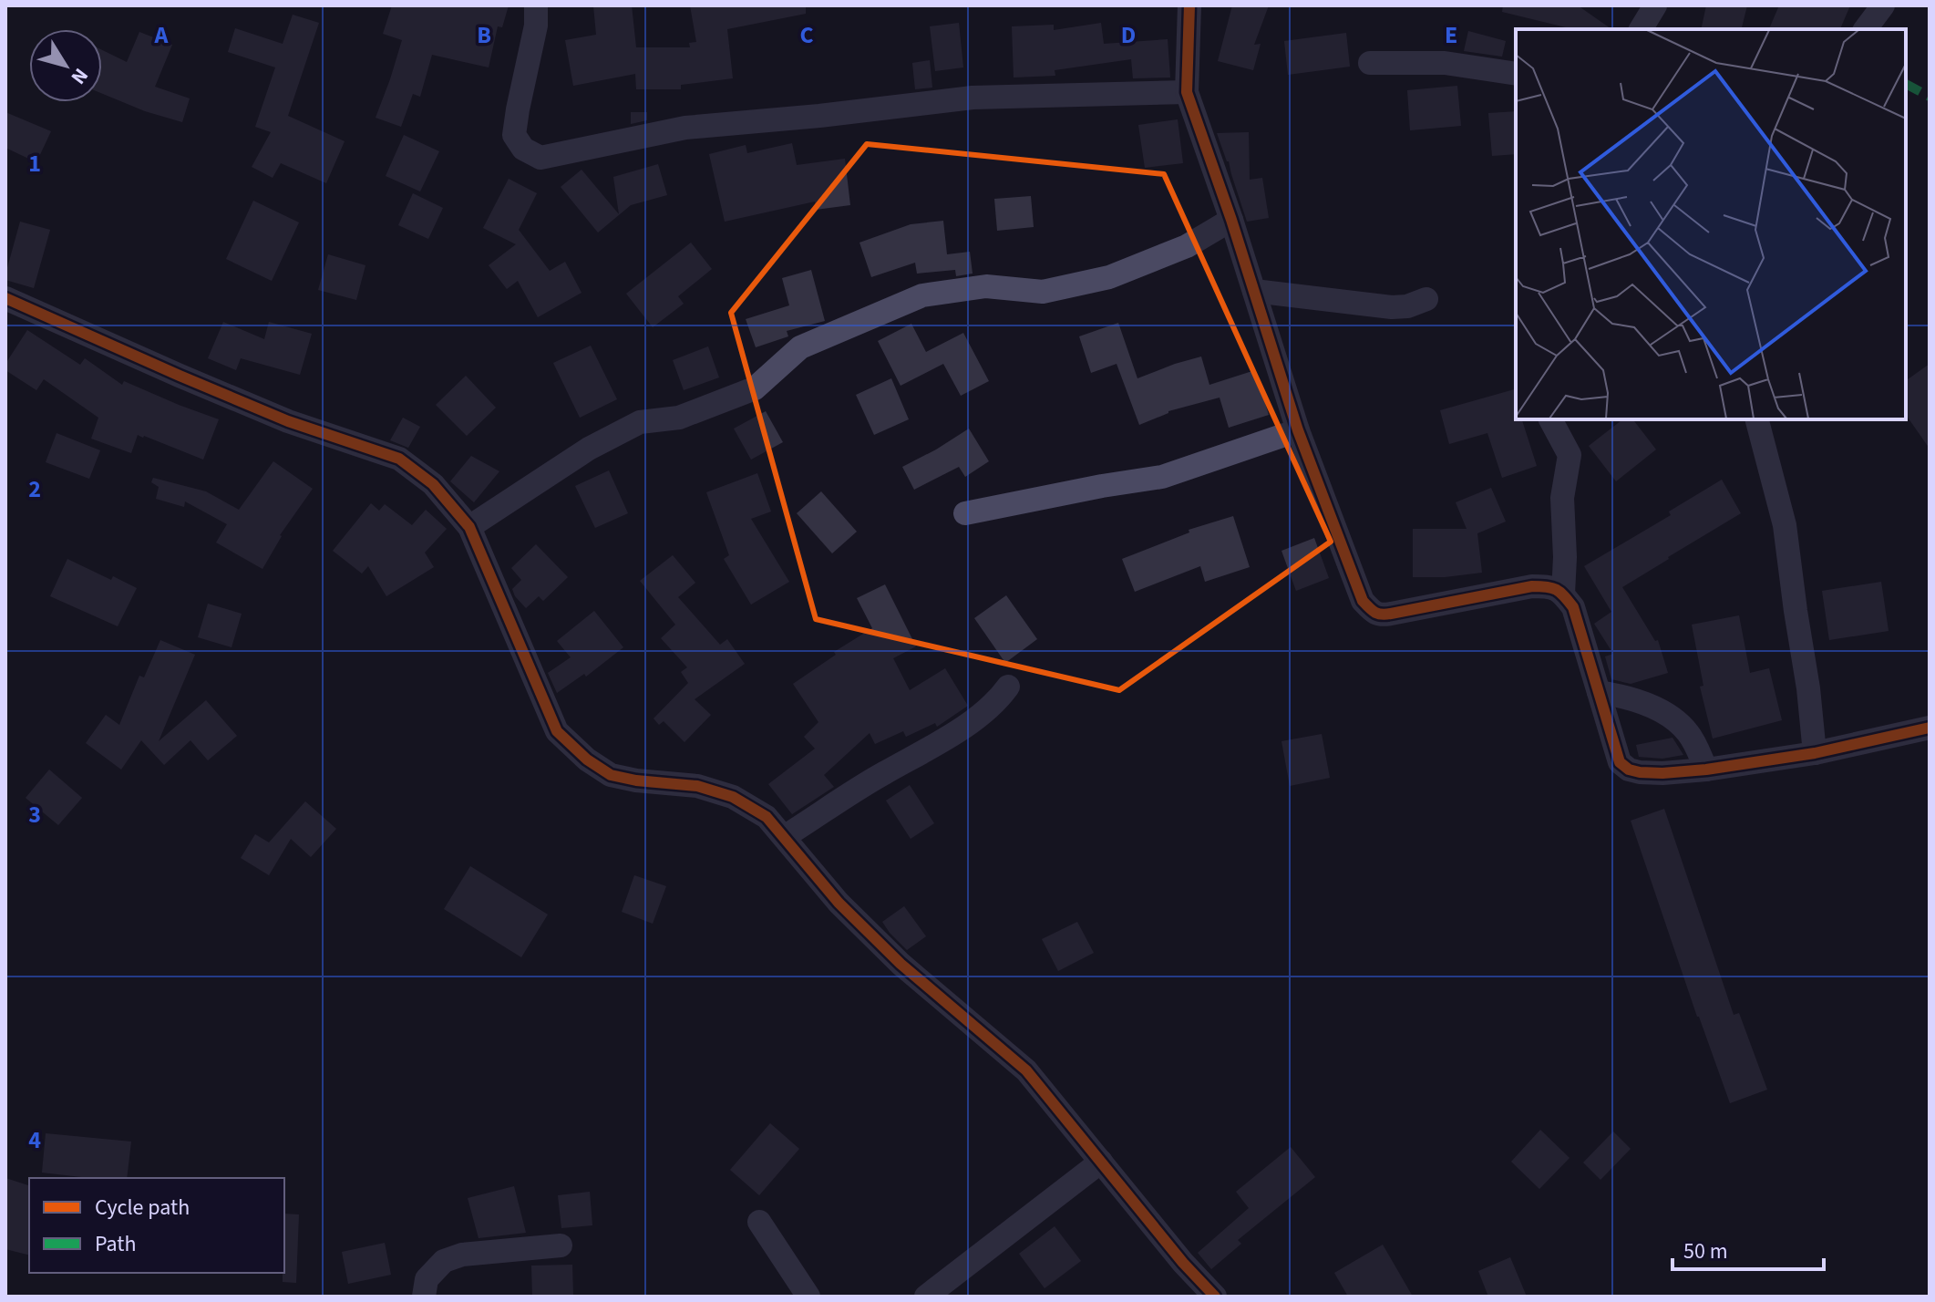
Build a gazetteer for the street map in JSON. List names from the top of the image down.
{
  "legend": ["Cycle path", "Path"],
  "scale_bar": "50 m",
  "north": "bottom right",
  "grid": {
    "columns": [
      "A",
      "B",
      "C",
      "D",
      "E"
    ],
    "rows": [
      "1",
      "2",
      "3",
      "4"
    ]
  }
}
